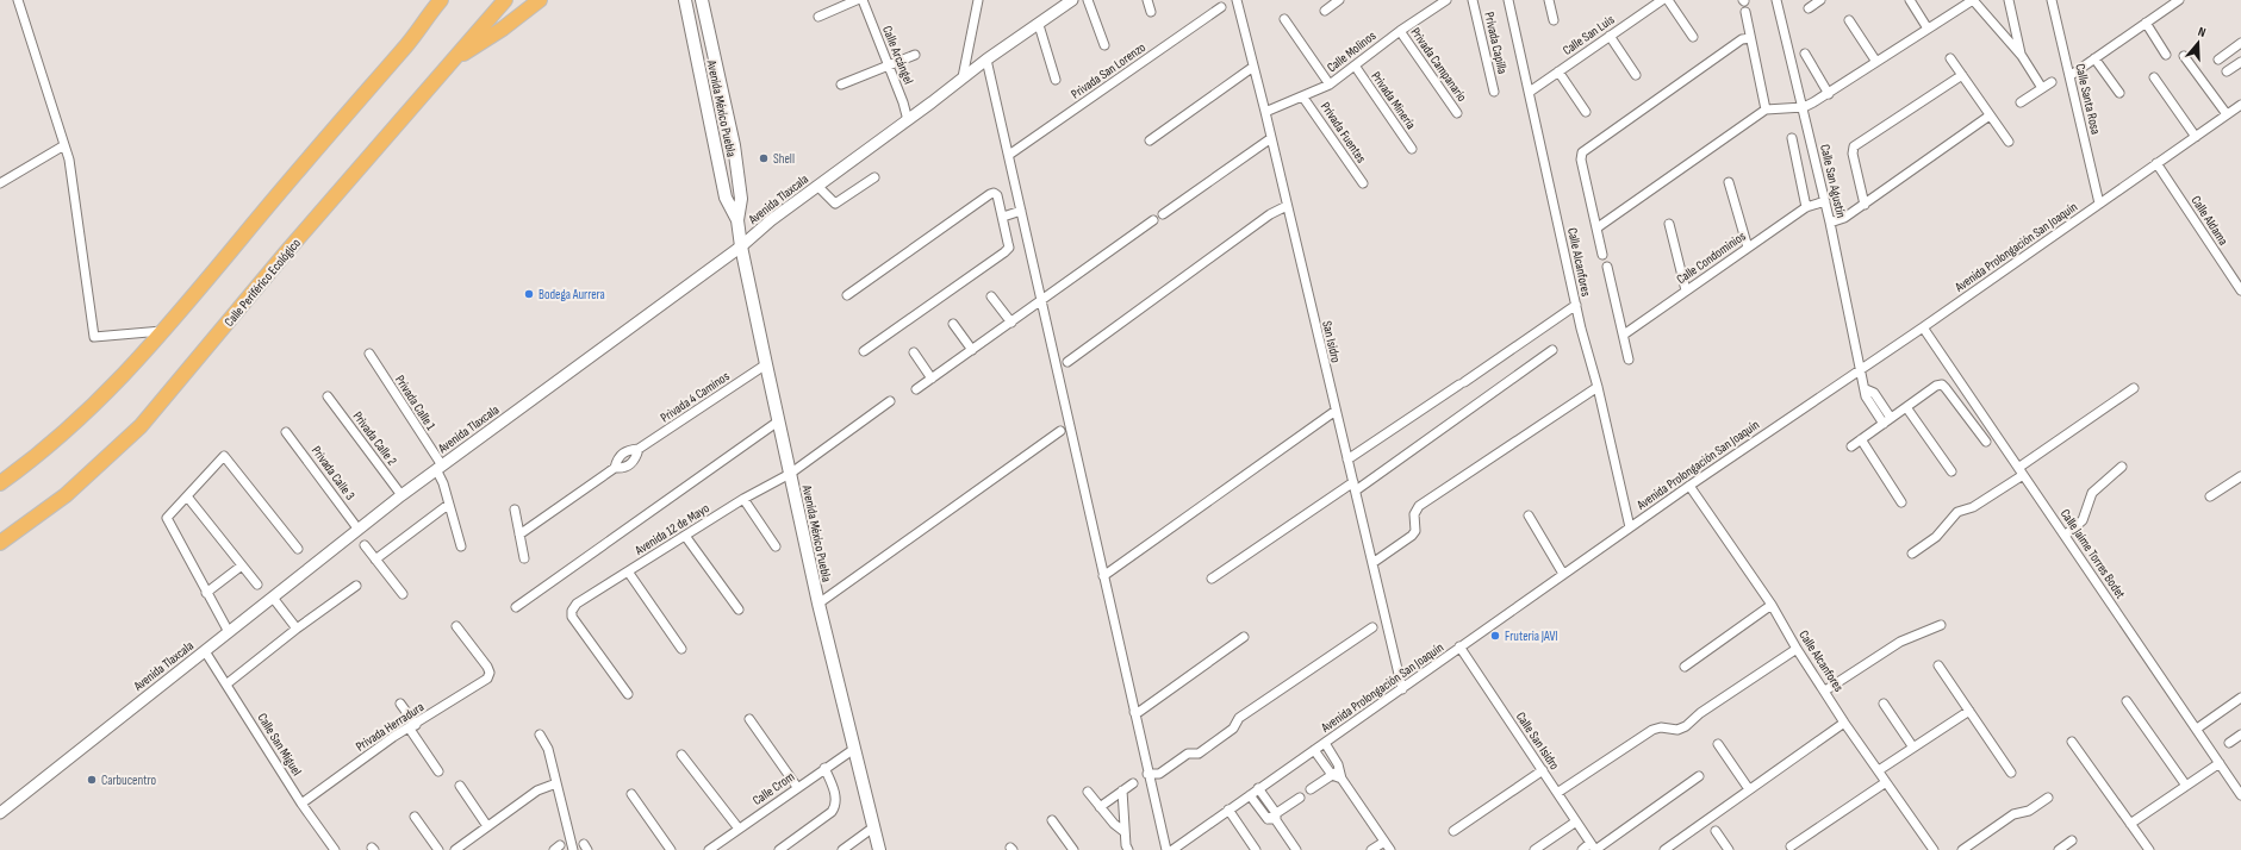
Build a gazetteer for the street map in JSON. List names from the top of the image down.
{
  "streets": {
    "highway": ["Calle Periférico Ecológico"],
    "main road": ["Avenida México Puebla"],
    "street": [
      "Calle San Luis",
      "Privada Capilla",
      "Calle Molinos",
      "Calle Arcángel",
      "Privada Campanario",
      "Privada San Lorenzo",
      "Calle Santa Rosa",
      "Privada Minería",
      "Privada Fuentes",
      "Calle San Agustín",
      "Avenida Tlaxcala",
      "Calle Aldama",
      "Avenida Prolongación San Joaquín",
      "Calle Condominios",
      "Calle Alcanfores",
      "San Isidro",
      "Privada 4 Caminos",
      "Privada Calle 1",
      "Privada Calle 2",
      "Privada Calle 3",
      "Avenida 12 de Mayo",
      "Calle Jaime Torres Bodet",
      "Privada Herradura",
      "Calle San Isidro",
      "Calle San Miguel",
      "Calle Crom"
    ]
  },
  "crossings": [
    ["Calle San Luis", "Calle Alcanfores"],
    ["Calle Molinos", "Privada Campanario"],
    ["Calle Molinos", "Privada Minería"],
    ["Calle Molinos", "Privada Fuentes"],
    ["Calle Molinos", "San Isidro"],
    ["Calle Arcángel", "Avenida Tlaxcala"],
    ["Calle Santa Rosa", "Avenida Prolongación San Joaquín"],
    ["Avenida México Puebla", "Avenida Tlaxcala"],
    ["Avenida México Puebla", "Privada 4 Caminos"],
    ["Avenida México Puebla", "Avenida 12 de Mayo"],
    ["Avenida México Puebla", "Calle Crom"],
    ["Calle San Agustín", "Avenida Prolongación San Joaquín"],
    ["Calle San Agustín", "Calle Condominios"],
    ["Avenida Tlaxcala", "Privada Calle 1"],
    ["Avenida Tlaxcala", "Privada Calle 2"],
    ["Avenida Tlaxcala", "Privada Calle 3"],
    ["Avenida Tlaxcala", "Calle San Miguel"],
    ["Calle Aldama", "Avenida Prolongación San Joaquín"],
    ["Avenida Prolongación San Joaquín", "Calle Alcanfores"],
    ["Avenida Prolongación San Joaquín", "San Isidro"],
    ["Avenida Prolongación San Joaquín", "Calle Jaime Torres Bodet"],
    ["Avenida Prolongación San Joaquín", "Calle San Isidro"],
    ["Privada Herradura", "Calle San Miguel"]
  ],
  "places": [
    "Shell",
    "Bodega Aurrera",
    "Fruteria JAVI",
    "Carbucentro"
  ],
  "north": "top"
}
